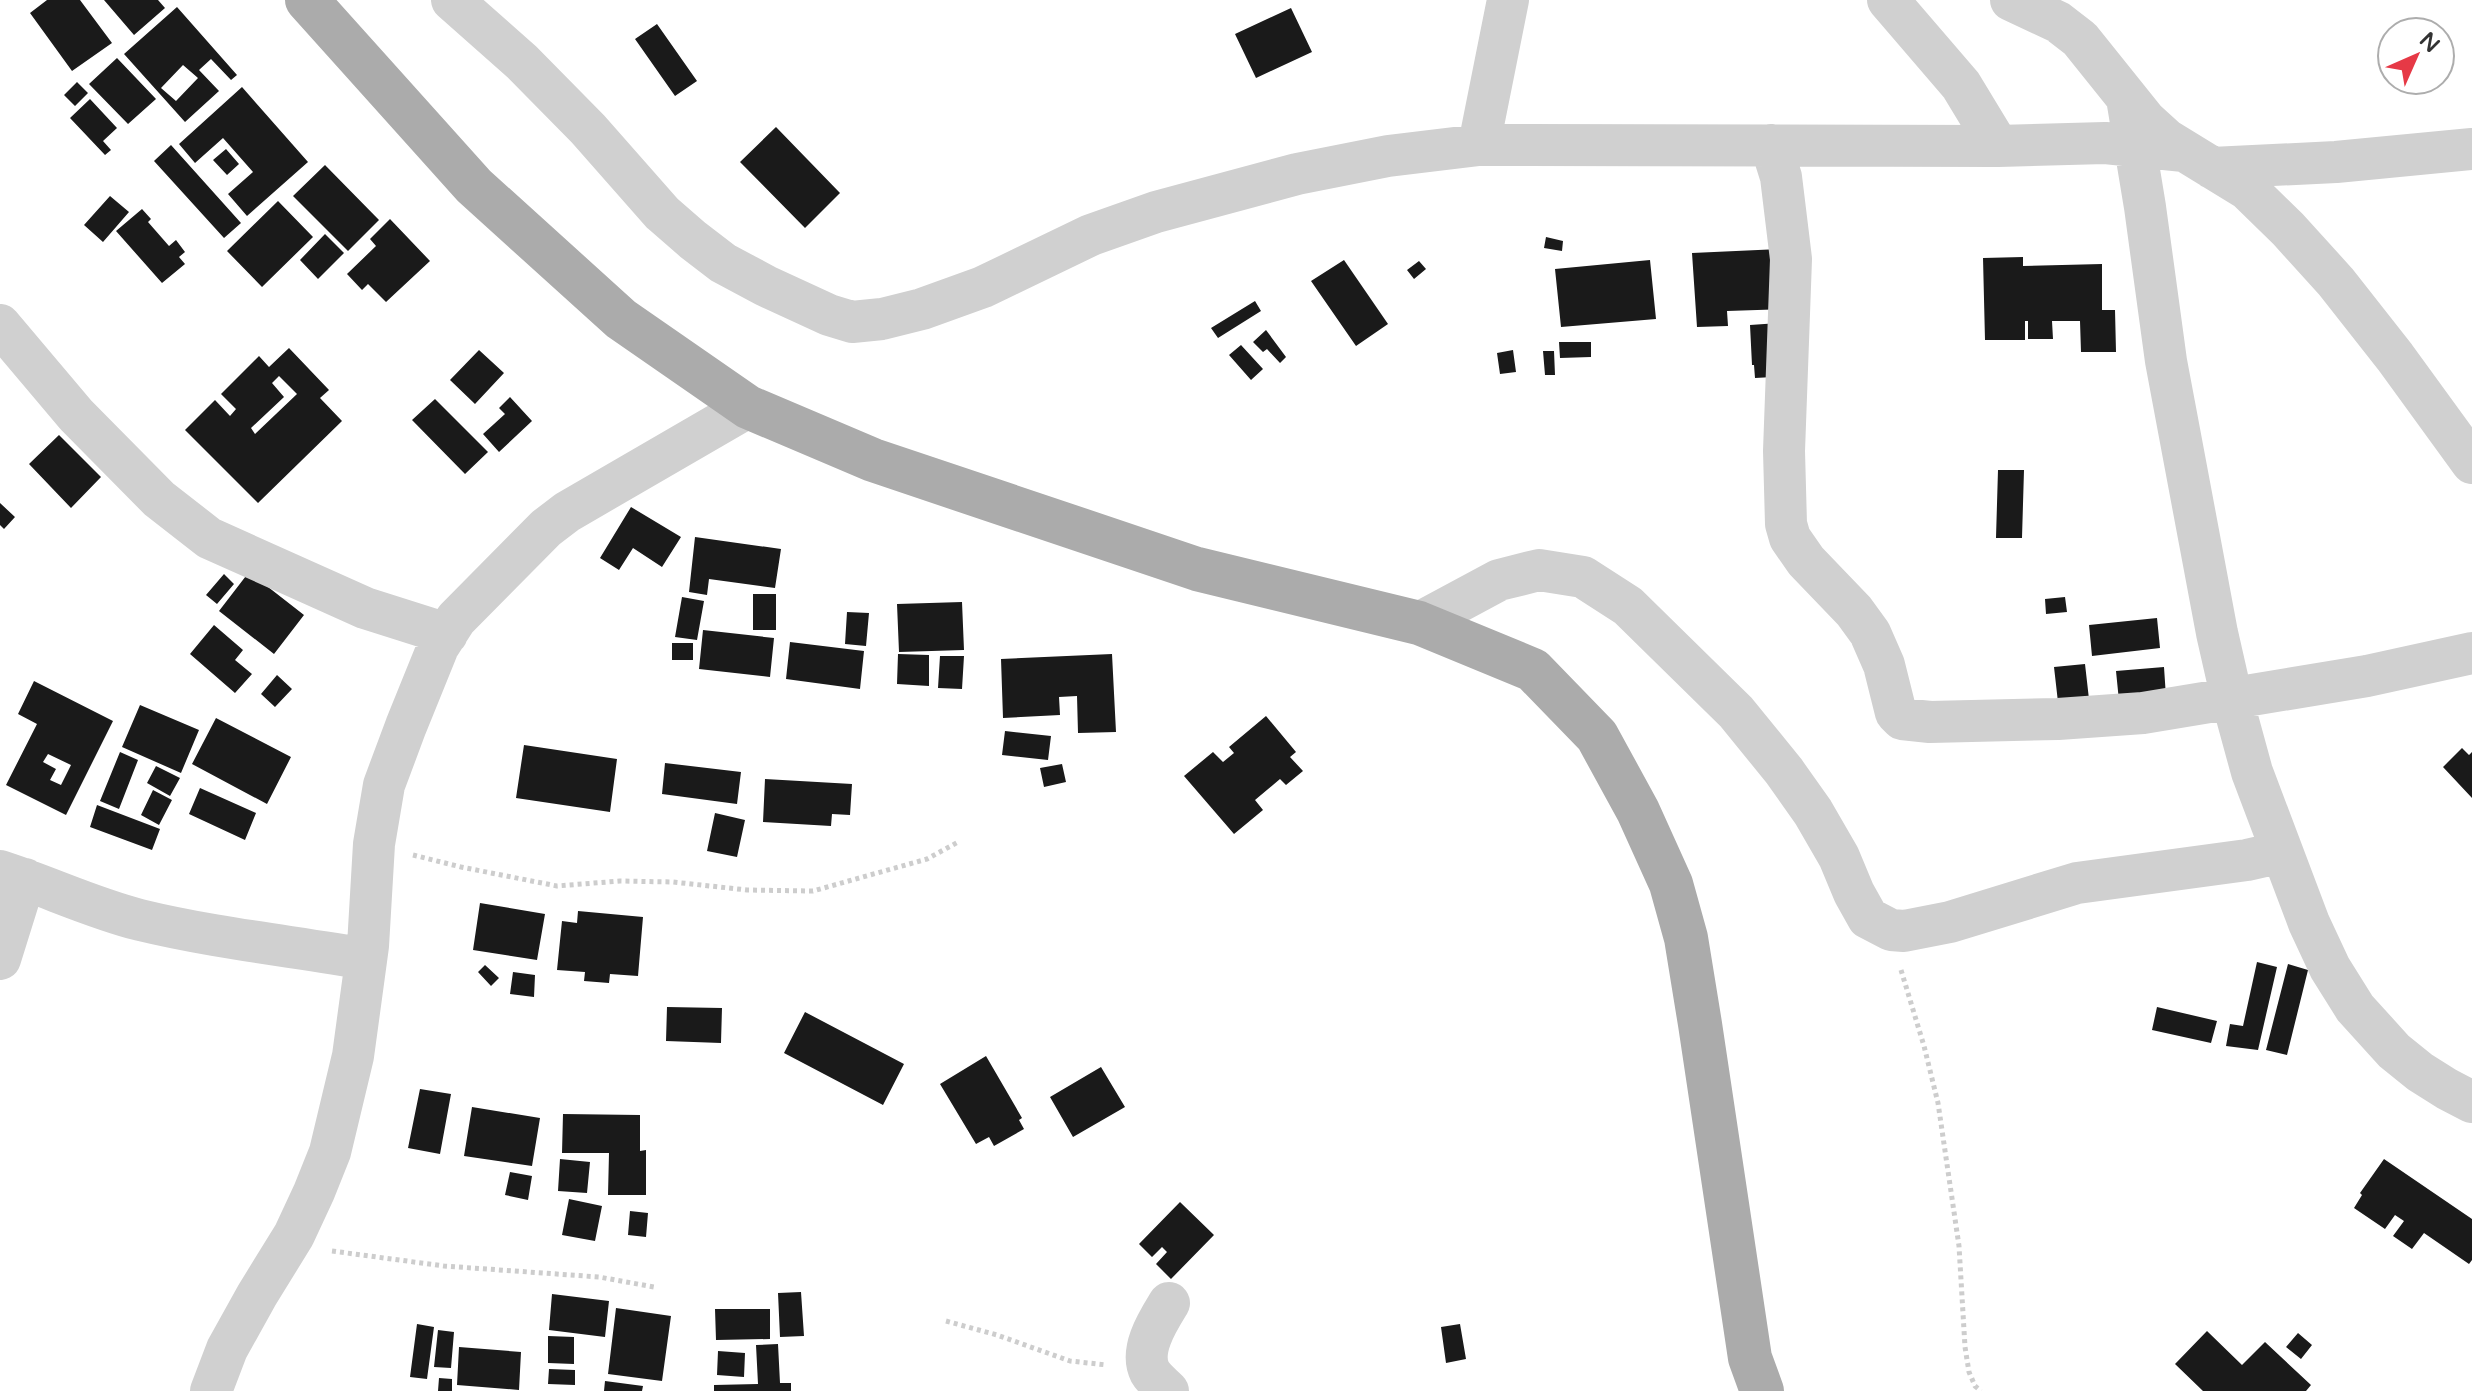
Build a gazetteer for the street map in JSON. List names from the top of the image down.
{
  "north": "top right"
}
